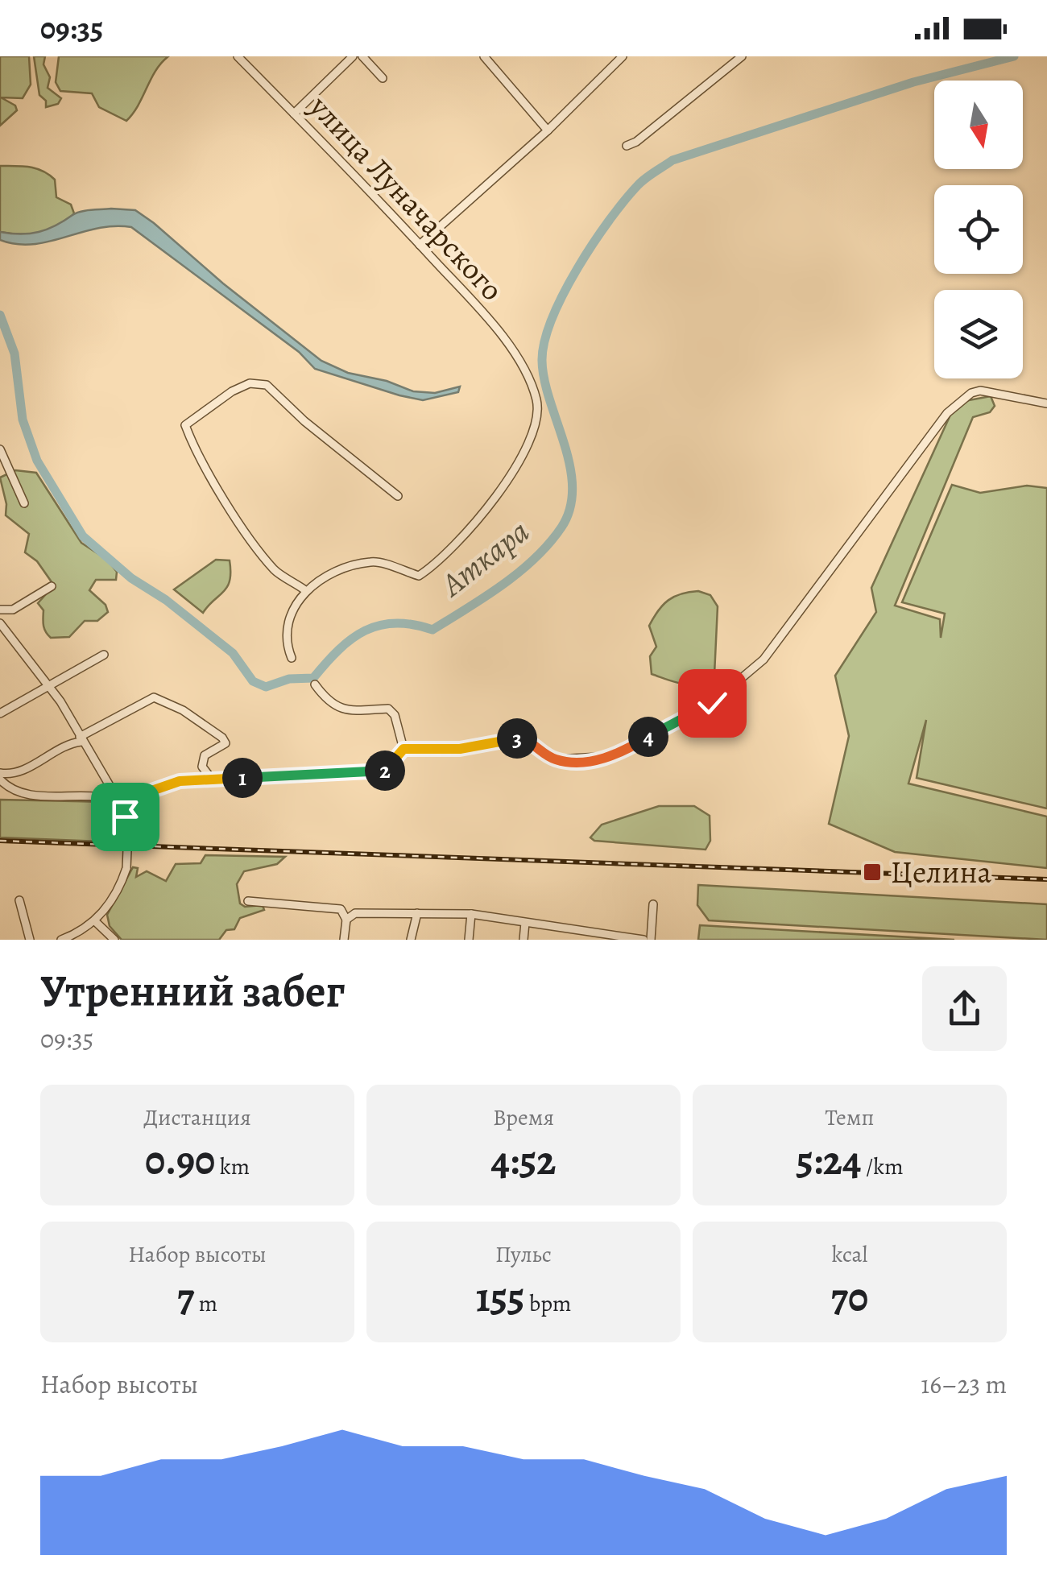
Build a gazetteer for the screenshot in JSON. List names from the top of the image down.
{
  "streets": {
    "street": ["улица Луначарского"]
  },
  "water": ["Аткара"],
  "places": {
    "transit": ["Целина"]
  },
  "north": "bottom",
  "page": {
    "status": "09:35",
    "pins": [
      "4",
      "3",
      "2",
      "1"
    ],
    "heading": ["Утренний забег", "09:35"],
    "stats": [
      ["Дистанция", "0.90 km"],
      ["Время", "4:52"],
      ["Темп", "5:24 /km"],
      ["Набор высоты", "7 m"],
      ["Пульс", "155 bpm"],
      ["kcal", "70"]
    ],
    "chart": ["Набор высоты", "16–23 m"]
  }
}
